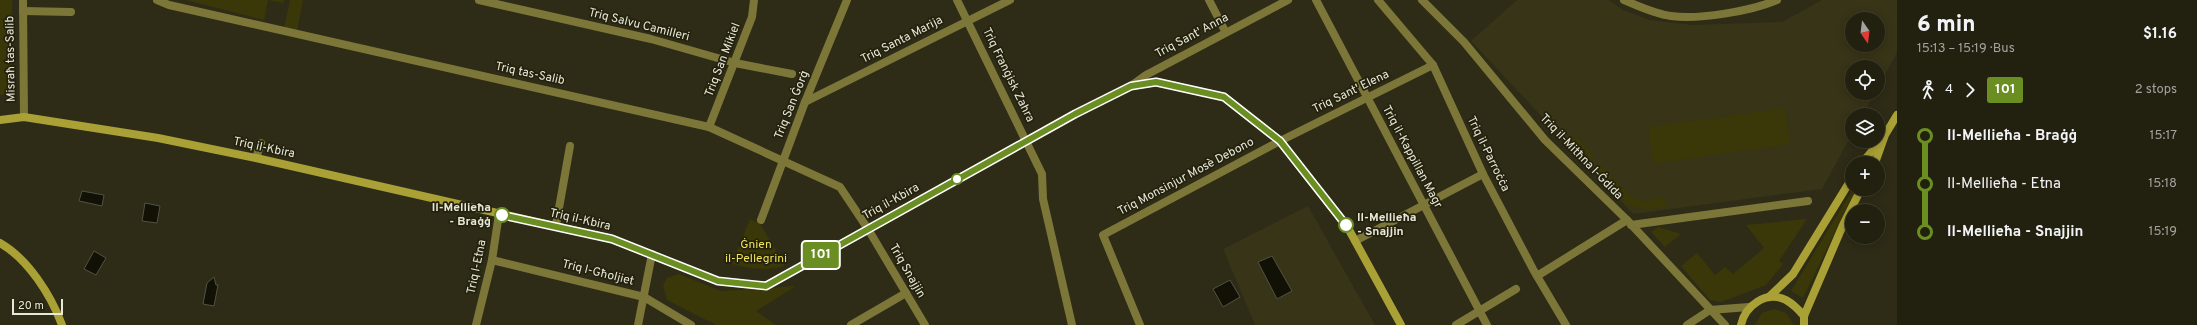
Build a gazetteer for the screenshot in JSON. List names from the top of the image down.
{
  "streets": {
    "main road": ["Triq il-Kbira"],
    "street": [
      "Triq Salvu Camilleri",
      "Triq Sant' Anna",
      "Triq Santa Marija",
      "Misraħ tas-Salib",
      "Triq San Mikiel",
      "Triq tas-Salib",
      "Triq Franġisk Zahra",
      "Triq Sant' Elena",
      "Triq San Ġorġ",
      "Triq il-Parroċċa",
      "Triq il-Kappillan Magr",
      "Triq il-Mitħna l-Ġdida",
      "Triq Monsinjur Mosè Debono",
      "Triq l-Etna",
      "Triq Snajjin",
      "Triq l-Għoljiet"
    ]
  },
  "crossings": [
    ["Triq Salvu Camilleri", "Triq San Mikiel"],
    ["Triq Sant' Anna", "Triq il-Kbira"],
    ["Triq Santa Marija", "Triq Franġisk Zahra"],
    ["Triq Santa Marija", "Triq San Ġorġ"],
    ["Misraħ tas-Salib", "Triq il-Kbira"],
    ["Triq San Mikiel", "Triq tas-Salib"],
    ["Triq tas-Salib", "Triq San Ġorġ"],
    ["Triq tas-Salib", "Triq il-Kbira"],
    ["Triq tas-Salib", "Triq Snajjin"],
    ["Triq Franġisk Zahra", "Triq il-Kbira"],
    ["Triq Sant' Elena", "Triq il-Kbira"],
    ["Triq Sant' Elena", "Triq il-Parroċċa"],
    ["Triq Sant' Elena", "Triq il-Kappillan Magr"],
    ["Triq Sant' Elena", "Triq Monsinjur Mosè Debono"],
    ["Triq il-Kbira", "Triq Monsinjur Mosè Debono"],
    ["Triq il-Kbira", "Triq l-Etna"],
    ["Triq il-Kbira", "Triq Snajjin"],
    ["Triq l-Etna", "Triq l-Għoljiet"]
  ],
  "parks": ["Ġnien il-Pellegrini"],
  "places": ["Il-Mellieħa - Braġġ", "Il-Mellieħa - Snajjin"],
  "lines": ["bus line 101"],
  "scale_bar": "20 m",
  "north": "bottom",
  "page": {
    "on_map": "101",
    "heading": ["6 min", "15:13 – 15:19 · Bus", "$1.16"],
    "map_buttons": ["+", "−"],
    "legs": ["4", "101", "2 stops"],
    "list": [
      {
        "name": "Il-Mellieħa - Braġġ",
        "value": "15:17"
      },
      {
        "name": "Il-Mellieħa - Etna",
        "value": "15:18"
      },
      {
        "name": "Il-Mellieħa - Snajjin",
        "value": "15:19"
      }
    ],
    "scale": "20 m"
  }
}
